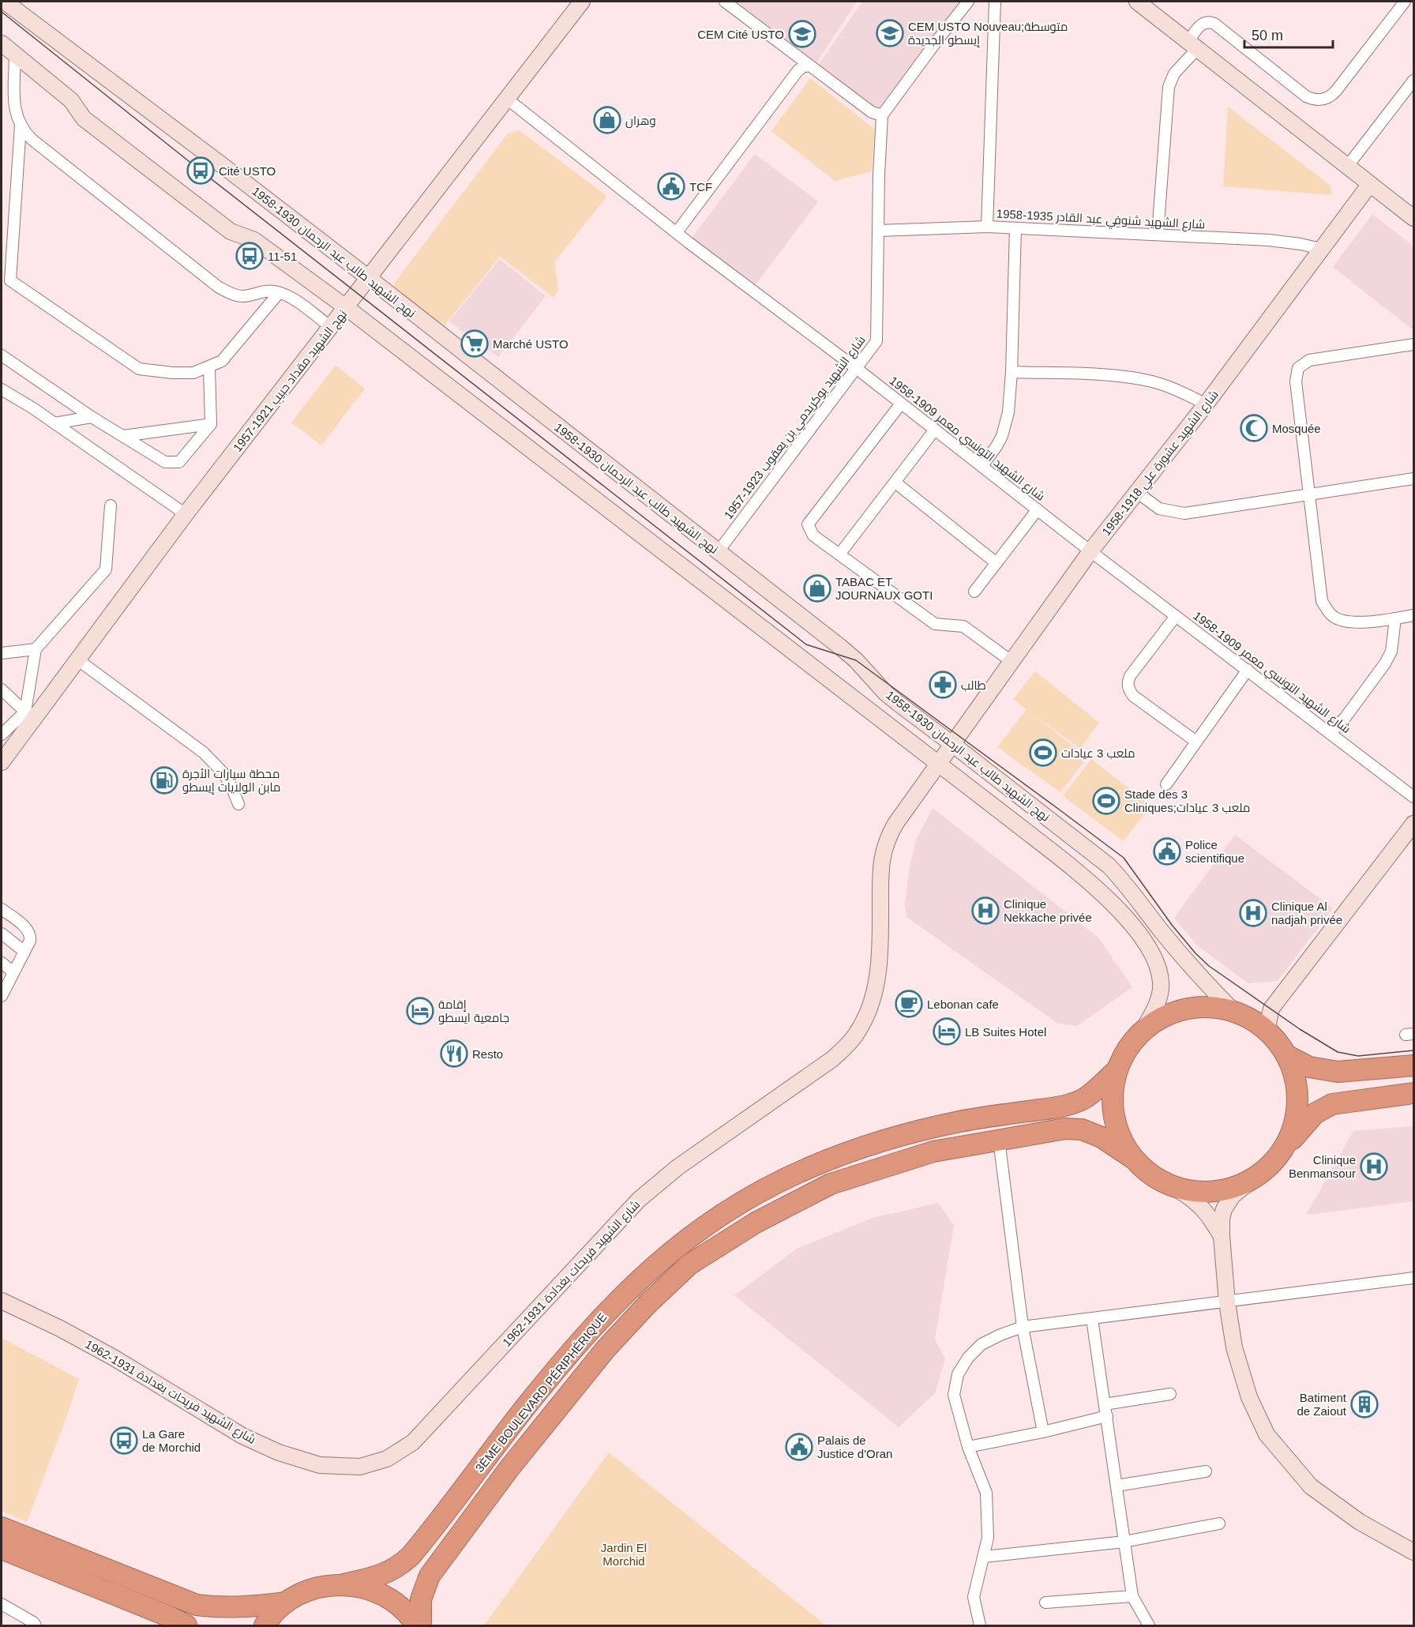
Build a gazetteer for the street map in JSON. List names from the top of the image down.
{
  "streets": {
    "highway": ["3ÈME BOULEVARD PÉRIPHÉRIQUE"],
    "main road": [
      "نهج الشهيد طالب عبد الرحمان 1930-1958",
      "نهج الشهيد مقداد حبيب 1921-1957",
      "شارع الشهيد عشورة علي 1918-1958",
      "شارع الشهيد فريحات بغدادة 1931-1962"
    ],
    "street": ["شارع الشهيد شنوفي عبد القادر 1935-1958", "شارع الشهيد بوكريدمي بن يعقوب 1923-1957", "شارع الشهيد التونسي معمر 1909-1958"]
  },
  "crossings": [
    ["شارع الشهيد شنوفي عبد القادر 1935-1958", "شارع الشهيد بوكريدمي بن يعقوب 1923-1957"],
    ["شارع الشهيد شنوفي عبد القادر 1935-1958", "شارع الشهيد عشورة علي 1918-1958"],
    ["نهج الشهيد طالب عبد الرحمان 1930-1958", "نهج الشهيد مقداد حبيب 1921-1957"],
    ["نهج الشهيد طالب عبد الرحمان 1930-1958", "شارع الشهيد بوكريدمي بن يعقوب 1923-1957"],
    ["نهج الشهيد طالب عبد الرحمان 1930-1958", "شارع الشهيد عشورة علي 1918-1958"],
    ["نهج الشهيد طالب عبد الرحمان 1930-1958", "شارع الشهيد فريحات بغدادة 1931-1962"],
    ["نهج الشهيد مقداد حبيب 1921-1957", "شارع الشهيد التونسي معمر 1909-1958"],
    ["شارع الشهيد بوكريدمي بن يعقوب 1923-1957", "شارع الشهيد التونسي معمر 1909-1958"],
    ["شارع الشهيد التونسي معمر 1909-1958", "شارع الشهيد عشورة علي 1918-1958"],
    ["شارع الشهيد عشورة علي 1918-1958", "شارع الشهيد فريحات بغدادة 1931-1962"]
  ],
  "parks": ["Jardin El Morchid"],
  "places": {
    "school or university": ["CEM USTO Nouveau;متوسطة إيسطو الجديدة", "CEM Cité USTO"],
    "shop": ["وهران", "TABAC ET JOURNAUX GOTI"],
    "bus stop": ["Cité USTO", "11-51", "La Gare de Morchid"],
    "public building": ["TCF", "Police scientifique", "Palais de Justice d'Oran"],
    "supermarket": ["Marché USTO"],
    "mosque": ["Mosquée"],
    "pharmacy": ["طالب"],
    "sports": ["ملعب 3 عيادات", "Stade des 3 Cliniques;ملعب 3 عيادات"],
    "fuel station": ["محطة سيارات الأجرة مابن الولايات إيسطو"],
    "hospital": ["Clinique Nekkache privée", "Clinique Al nadjah privée", "Clinique Benmansour"],
    "cafe": ["Lebonan cafe"],
    "hotel": ["إقامة جامعية ايسطو", "LB Suites Hotel"],
    "restaurant": ["Resto"],
    "building": ["Batiment de Zaiout"]
  },
  "scale_bar": "50 m"
}
